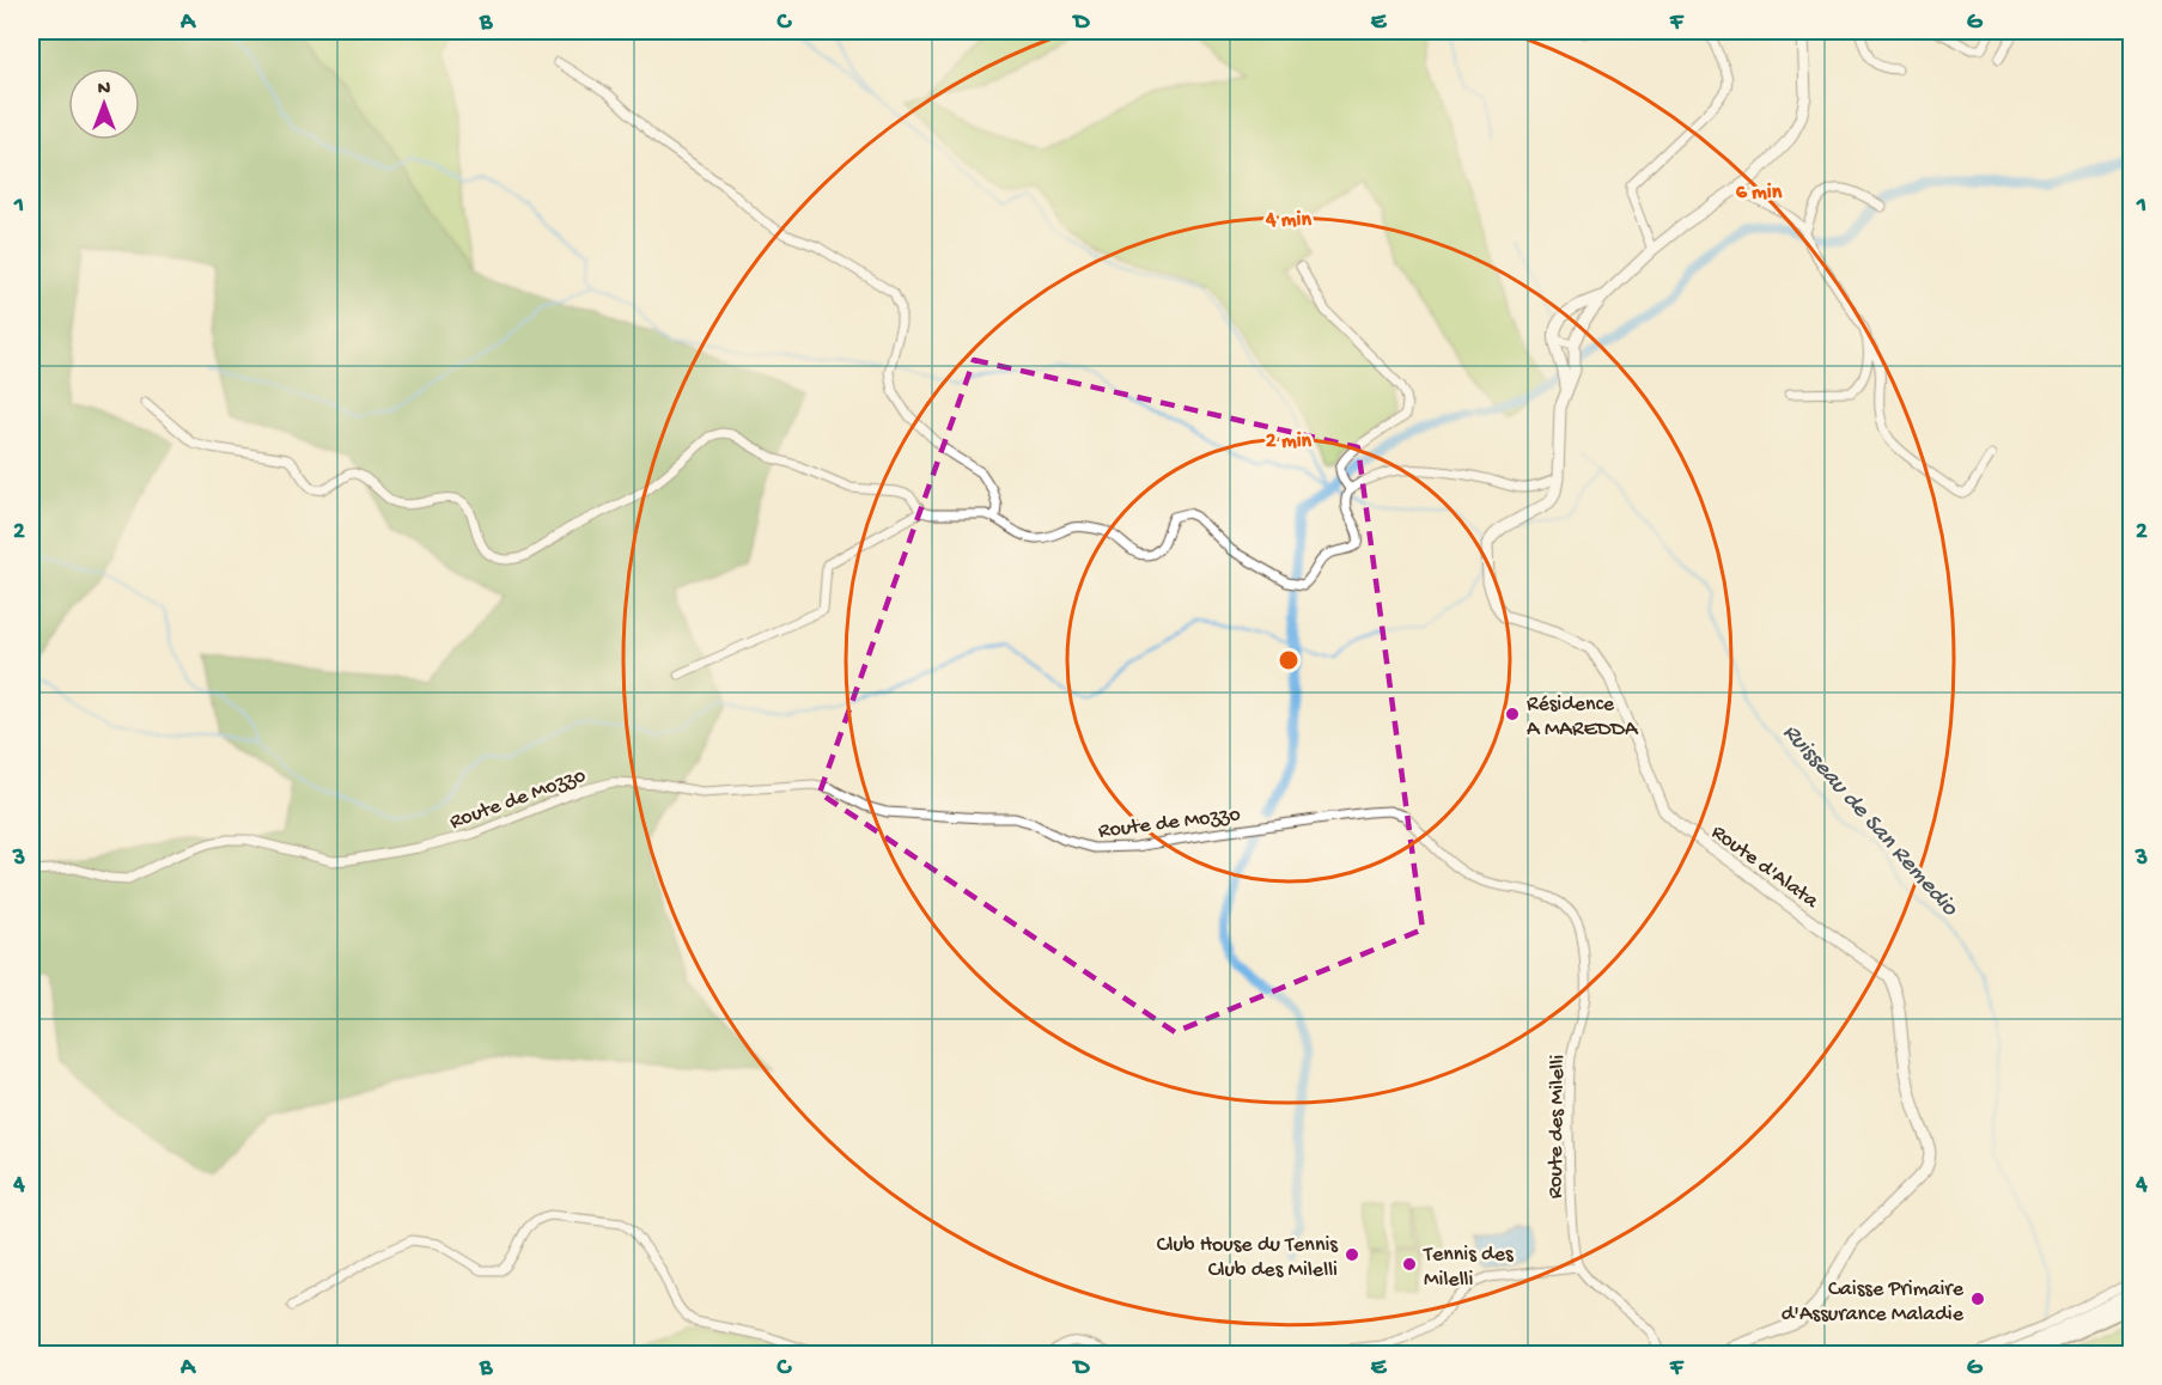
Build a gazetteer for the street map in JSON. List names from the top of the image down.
{
  "streets": {
    "street": ["Route de Mozzo", "Route d'Alata", "Route des Milelli"]
  },
  "crossings": [
    ["Route de Mozzo", "Route des Milelli"]
  ],
  "water": ["Ruisseau de San Remedio"],
  "places": [
    "Résidence A MAREDDA",
    "Club House du Tennis Club des Milelli",
    "Tennis des Milelli",
    "Caisse Primaire d'Assurance Maladie"
  ],
  "north": "top",
  "grid": {
    "columns": [
      "A",
      "B",
      "C",
      "D",
      "E",
      "F",
      "G"
    ],
    "rows": [
      "1",
      "2",
      "3",
      "4"
    ]
  },
  "rings": ["6 min", "4 min", "2 min"]
}
